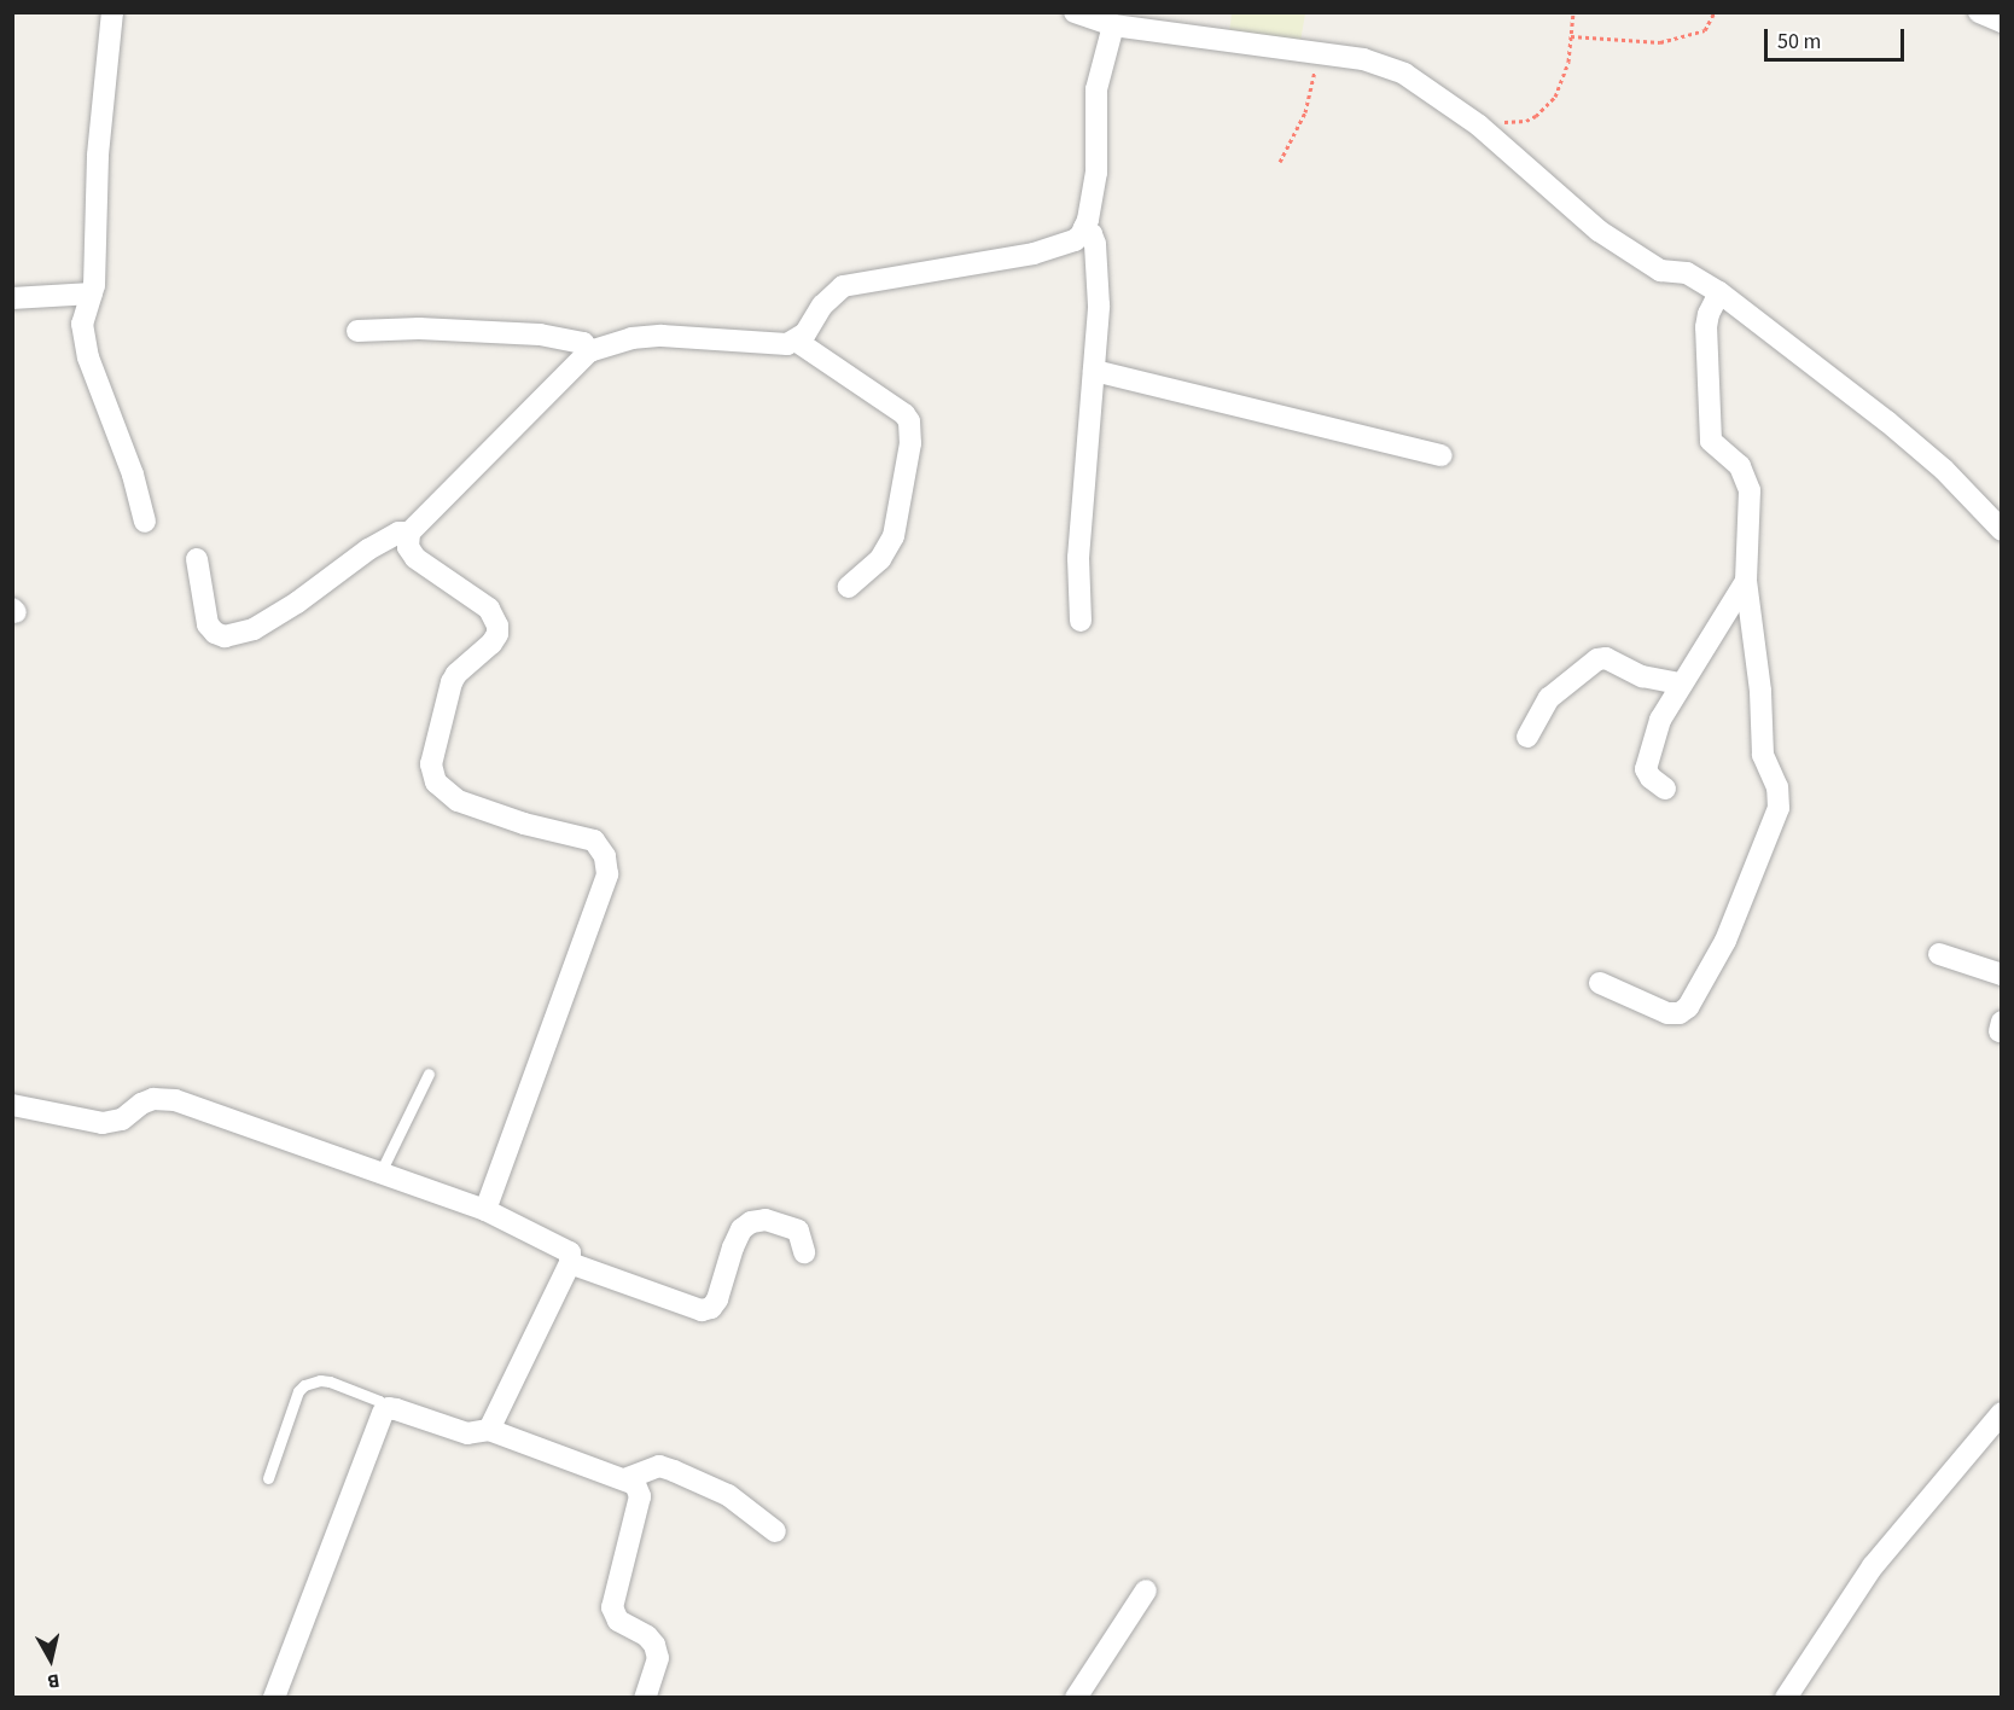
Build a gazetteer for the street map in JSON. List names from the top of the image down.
{
  "scale_bar": "50 m",
  "north": "bottom"
}
